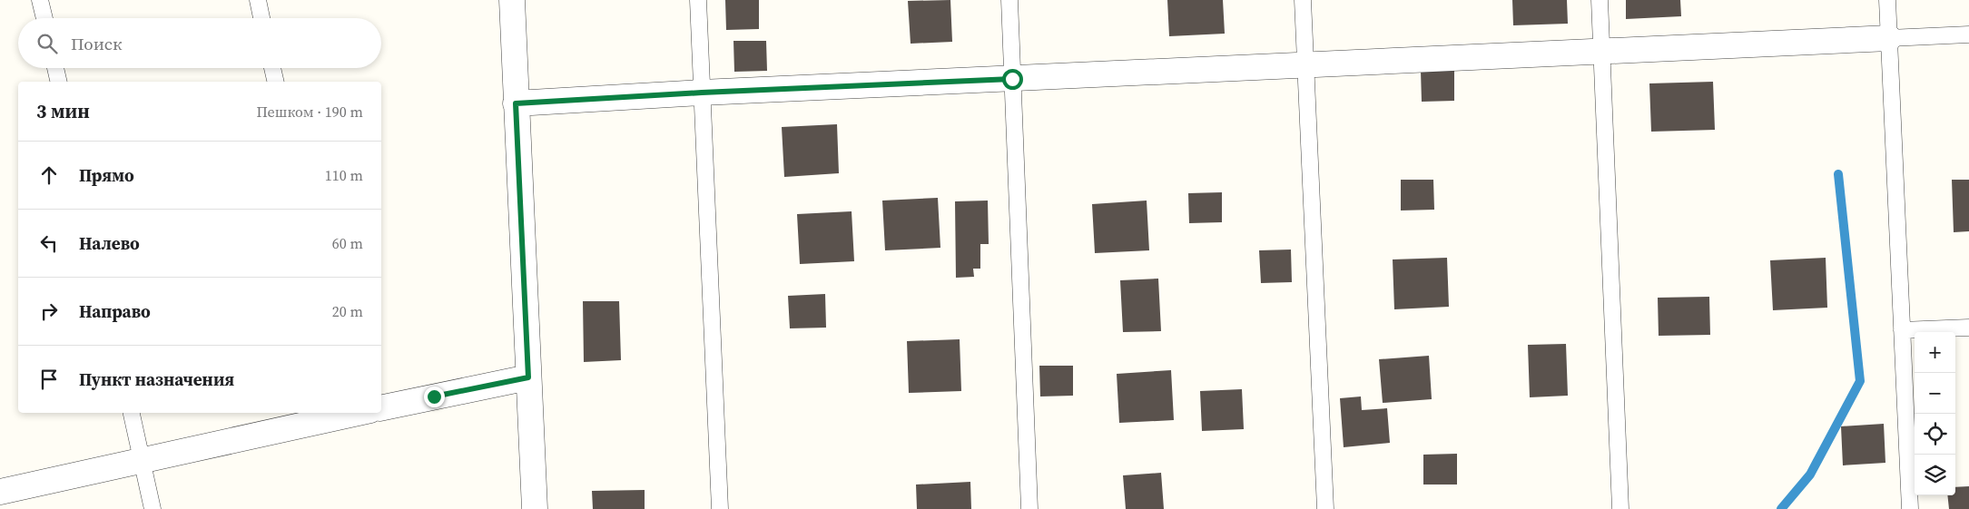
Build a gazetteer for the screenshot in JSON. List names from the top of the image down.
{
  "page": {
    "search": "Поиск",
    "heading": ["3 мин", "Пешком · 190 m"],
    "list": [
      ["Прямо", "110 m"],
      ["Налево", "60 m"],
      ["Направо", "20 m"],
      "Пункт назначения"
    ],
    "map_buttons": ["+", "−"]
  }
}
